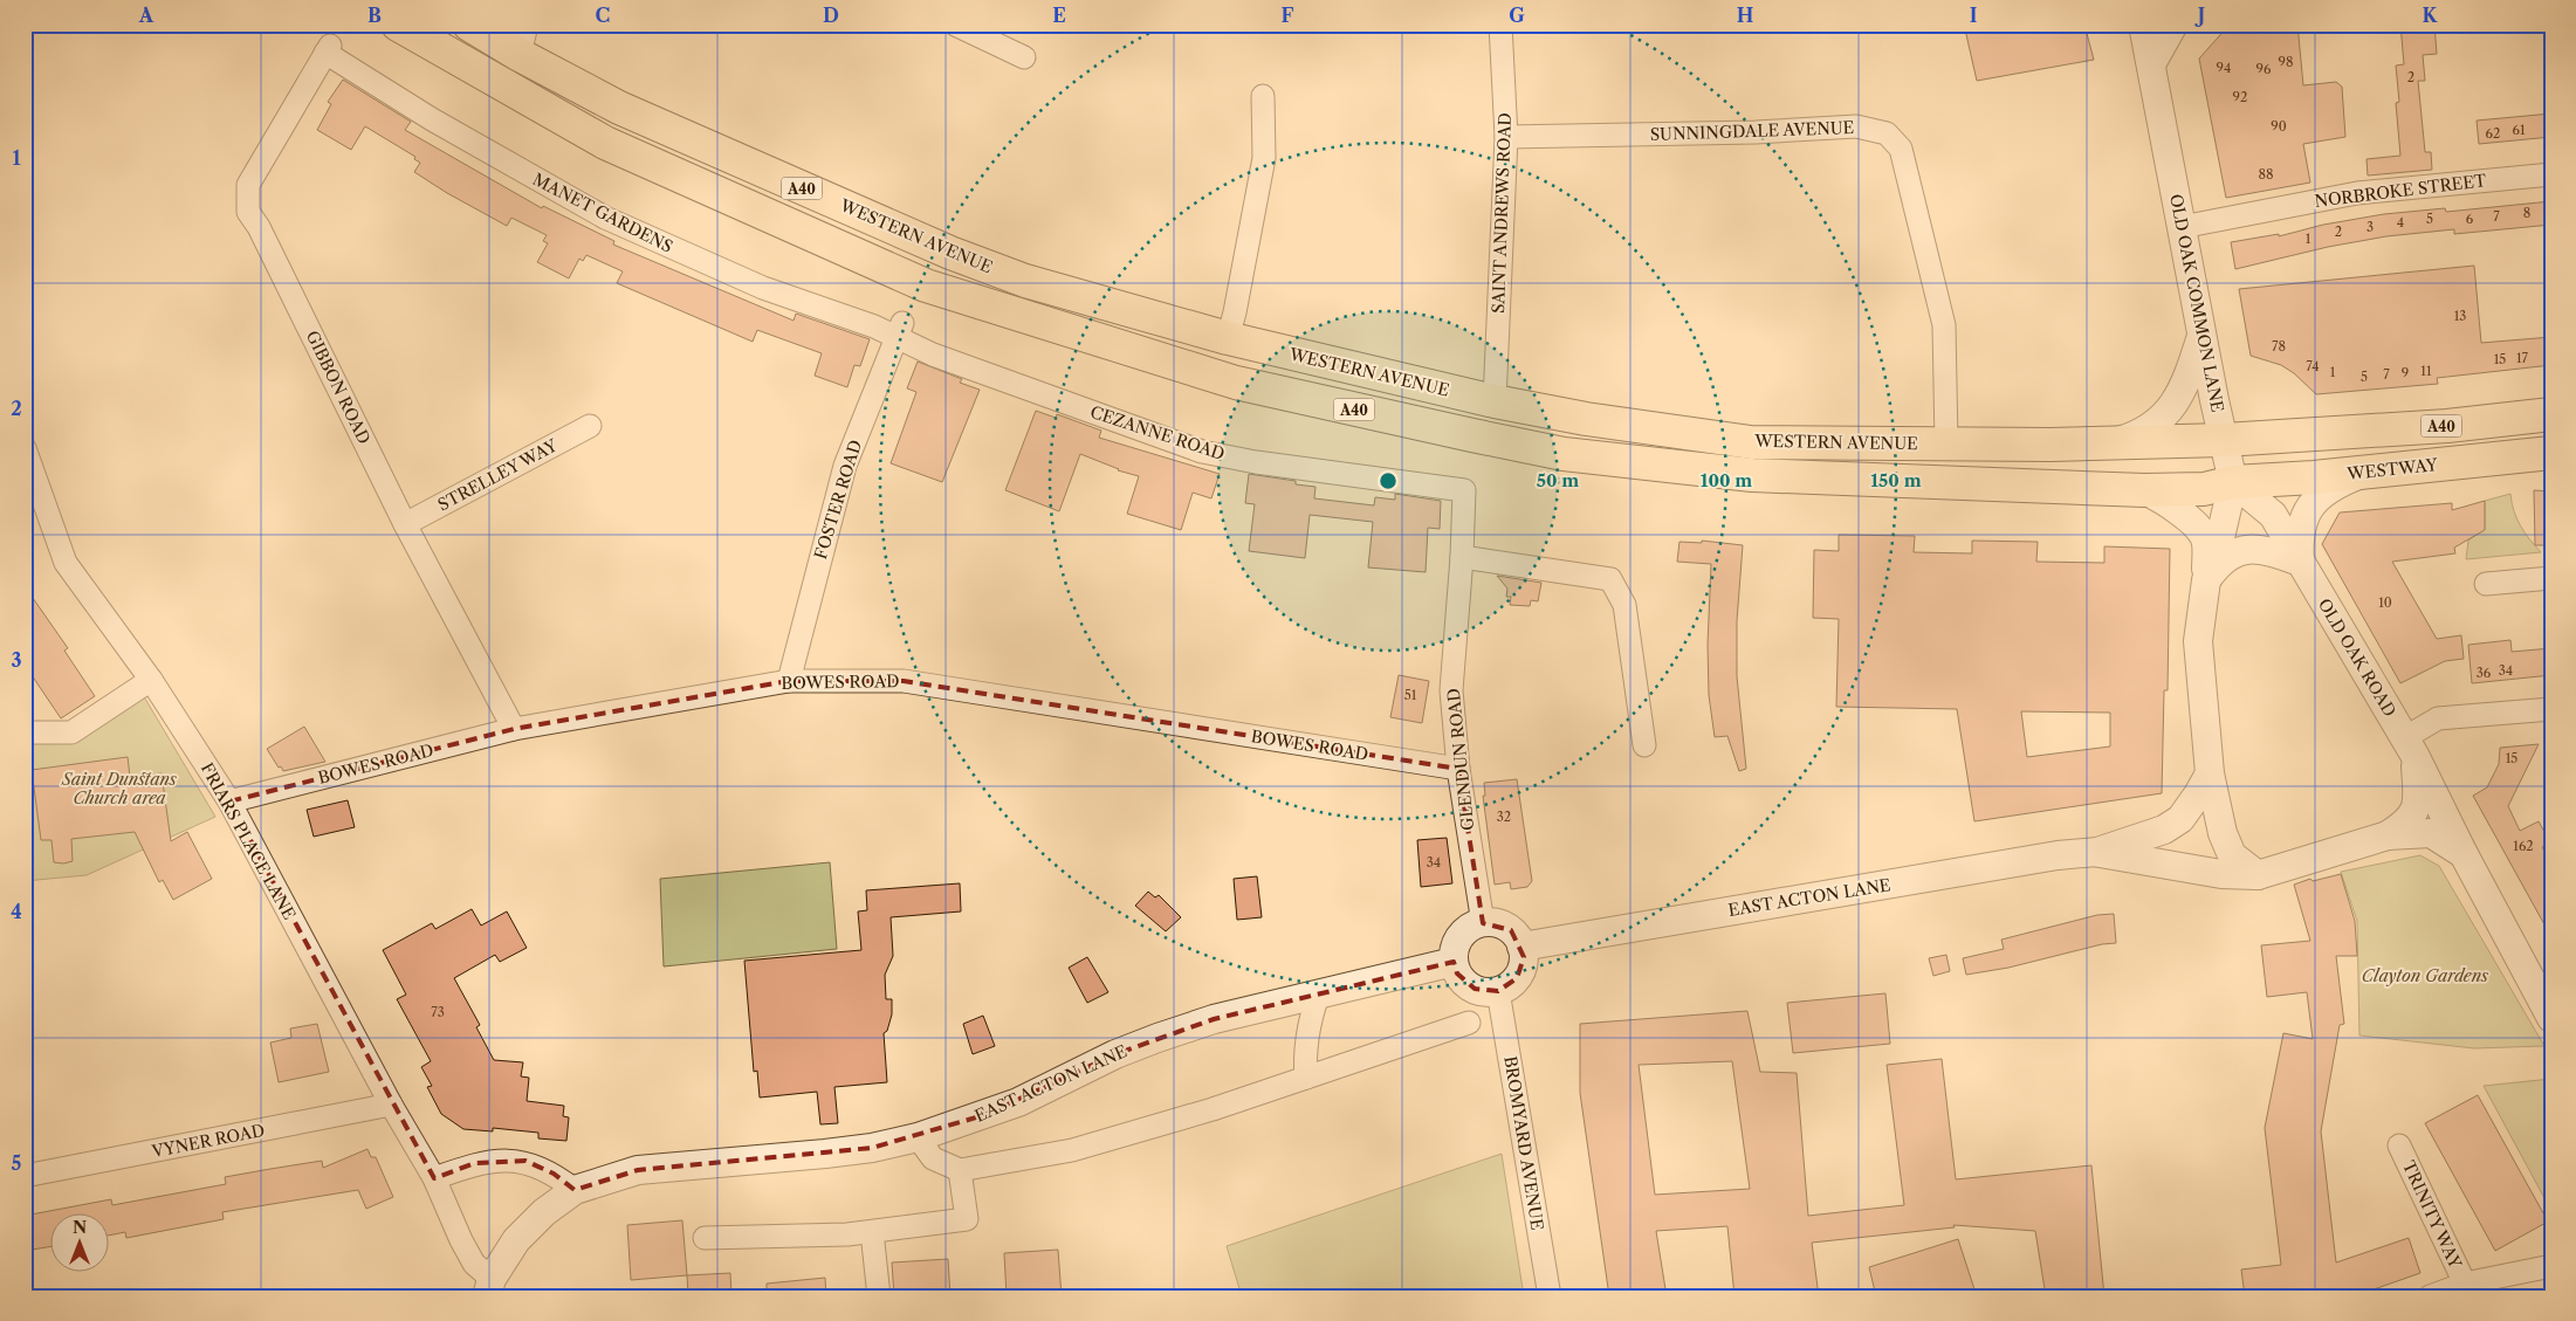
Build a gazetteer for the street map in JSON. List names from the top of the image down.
{
  "streets": {
    "highway": ["A40", "WESTERN AVENUE", "WESTWAY"],
    "street": [
      "SUNNINGDALE AVENUE",
      "NORBROKE STREET",
      "MANET GARDENS",
      "SAINT ANDREWS ROAD",
      "OLD OAK COMMON LANE",
      "GIBBON ROAD",
      "CEZANNE ROAD",
      "STRELLEY WAY",
      "FOSTER ROAD",
      "OLD OAK ROAD",
      "BOWES ROAD",
      "GLENDUN ROAD",
      "FRIARS PLACE LANE",
      "EAST ACTON LANE",
      "VYNER ROAD",
      "BROMYARD AVENUE",
      "TRINITY WAY"
    ]
  },
  "crossings": [
    ["SUNNINGDALE AVENUE", "SAINT ANDREWS ROAD"],
    ["SUNNINGDALE AVENUE", "WESTERN AVENUE"],
    ["A40", "OLD OAK COMMON LANE"],
    ["A40", "WESTWAY"],
    ["A40", "OLD OAK ROAD"],
    ["NORBROKE STREET", "OLD OAK COMMON LANE"],
    ["MANET GARDENS", "GIBBON ROAD"],
    ["MANET GARDENS", "CEZANNE ROAD"],
    ["MANET GARDENS", "FOSTER ROAD"],
    ["SAINT ANDREWS ROAD", "WESTERN AVENUE"],
    ["WESTERN AVENUE", "OLD OAK COMMON LANE"],
    ["OLD OAK COMMON LANE", "WESTWAY"],
    ["OLD OAK COMMON LANE", "OLD OAK ROAD"],
    ["OLD OAK COMMON LANE", "EAST ACTON LANE"],
    ["GIBBON ROAD", "STRELLEY WAY"],
    ["GIBBON ROAD", "BOWES ROAD"],
    ["CEZANNE ROAD", "FOSTER ROAD"],
    ["CEZANNE ROAD", "GLENDUN ROAD"],
    ["WESTWAY", "OLD OAK ROAD"],
    ["FOSTER ROAD", "BOWES ROAD"],
    ["OLD OAK ROAD", "EAST ACTON LANE"],
    ["BOWES ROAD", "GLENDUN ROAD"],
    ["BOWES ROAD", "FRIARS PLACE LANE"],
    ["GLENDUN ROAD", "EAST ACTON LANE"],
    ["GLENDUN ROAD", "BROMYARD AVENUE"],
    ["FRIARS PLACE LANE", "EAST ACTON LANE"],
    ["FRIARS PLACE LANE", "VYNER ROAD"],
    ["EAST ACTON LANE", "BROMYARD AVENUE"]
  ],
  "parks": ["Saint Dunstans Church area", "Clayton Gardens"],
  "house_numbers": [
    "98",
    "94",
    "96",
    "2",
    "92",
    "90",
    "61",
    "62",
    "88",
    "8",
    "7",
    "5",
    "6",
    "4",
    "3",
    "2",
    "1",
    "13",
    "78",
    "17",
    "15",
    "74",
    "11",
    "1",
    "9",
    "7",
    "5",
    "10",
    "34",
    "36",
    "51",
    "15",
    "32",
    "162",
    "34",
    "73"
  ],
  "north": "top",
  "grid": {
    "columns": [
      "A",
      "B",
      "C",
      "D",
      "E",
      "F",
      "G",
      "H",
      "I",
      "J",
      "K"
    ],
    "rows": [
      "1",
      "2",
      "3",
      "4",
      "5"
    ]
  },
  "rings": ["50 m", "100 m", "150 m"]
}
